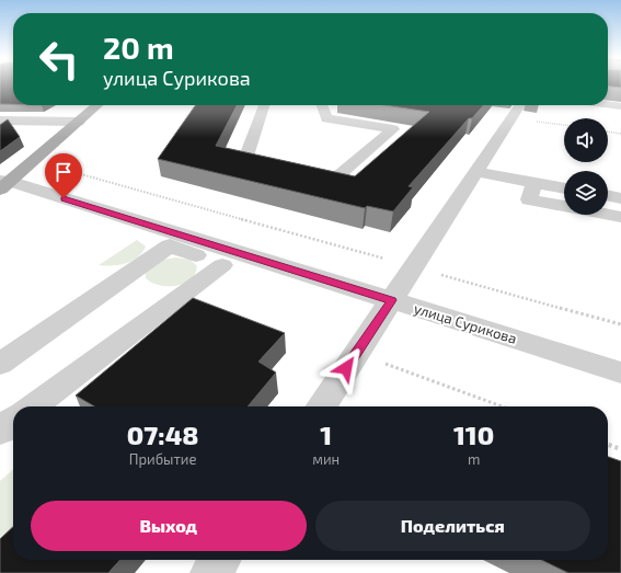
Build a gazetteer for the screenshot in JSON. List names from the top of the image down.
{
  "streets": {
    "street": ["улица Сурикова"]
  },
  "page": {
    "turn": ["20 m", "улица Сурикова"],
    "eta": [
      "07:48",
      "Прибытие",
      "1",
      "мин",
      "110",
      "m"
    ],
    "buttons": ["Выход", "Поделиться"]
  }
}
